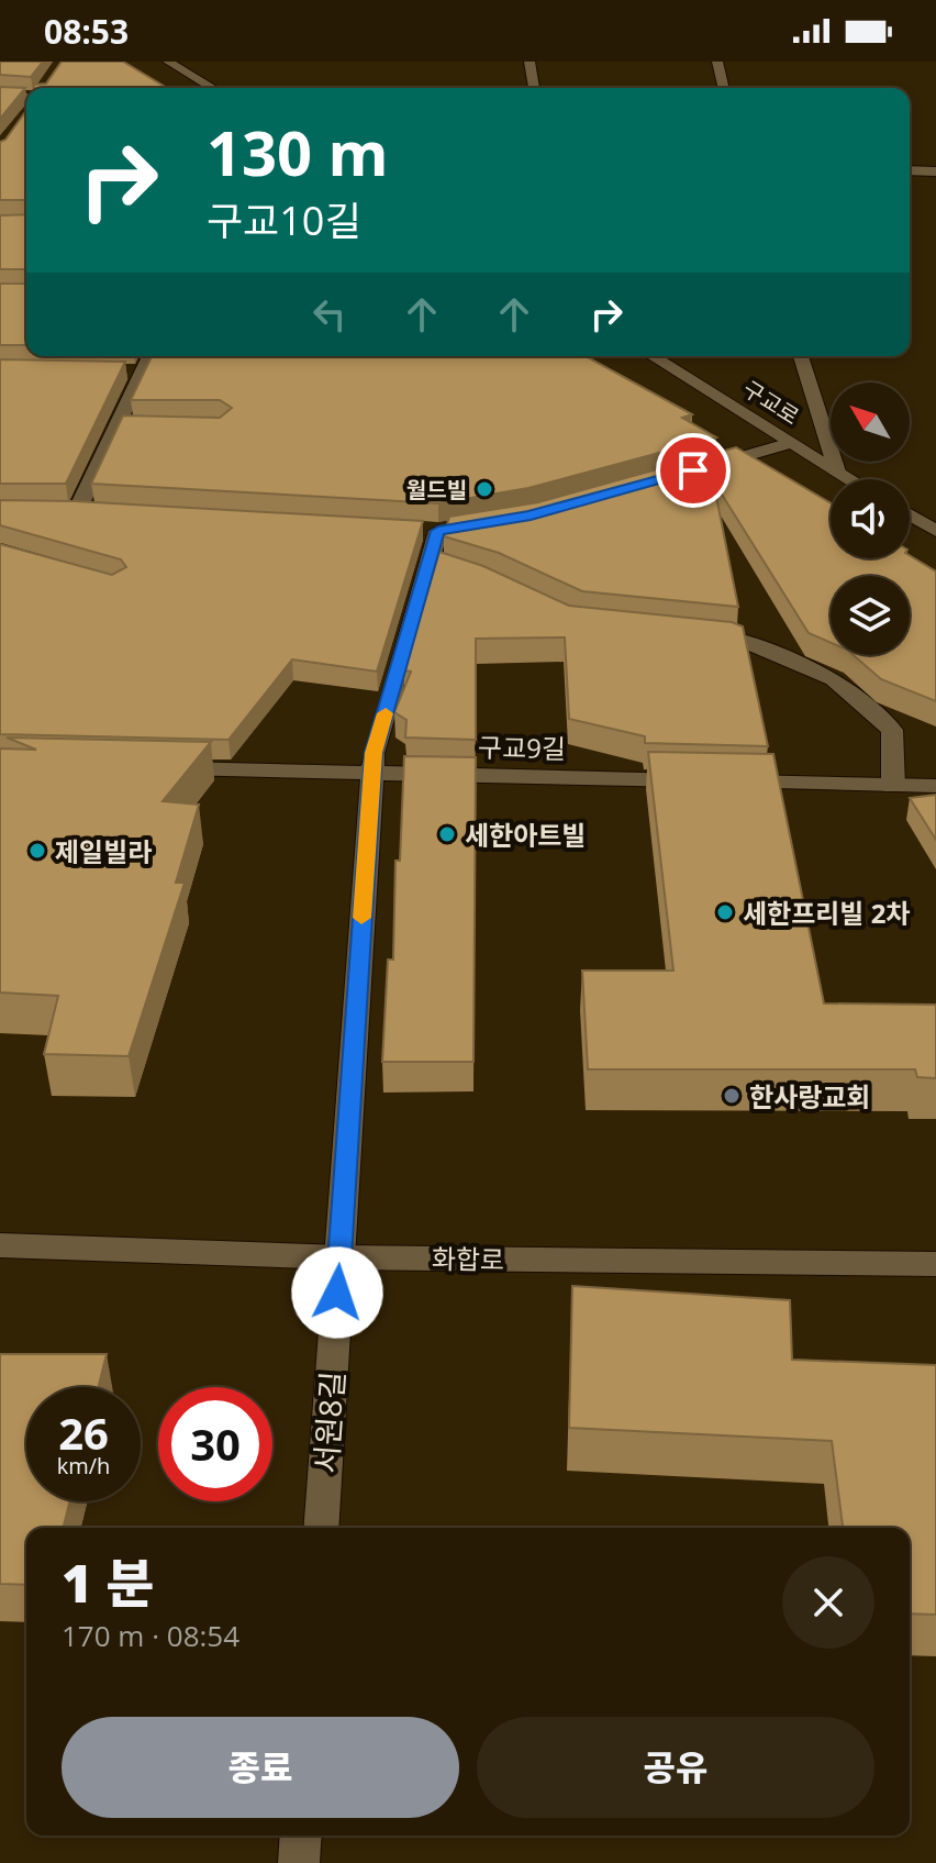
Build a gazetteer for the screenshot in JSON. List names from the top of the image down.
{
  "streets": {
    "street": [
      "구교로",
      "구교9길",
      "화합로",
      "서원8길"
    ]
  },
  "crossings": [
    ["구교9길", "서원8길"],
    ["화합로", "서원8길"]
  ],
  "places": [
    "월드빌",
    "세한아트빌",
    "제일빌라",
    "세한프리빌 2차",
    "한사랑교회"
  ],
  "north": "top left",
  "page": {
    "status": "08:53",
    "turn": ["130 m", "구교10길"],
    "speed": "26 km/h",
    "limit": "30",
    "heading": ["1 분", "170 m · 08:54"],
    "buttons": ["종료", "공유"]
  }
}
